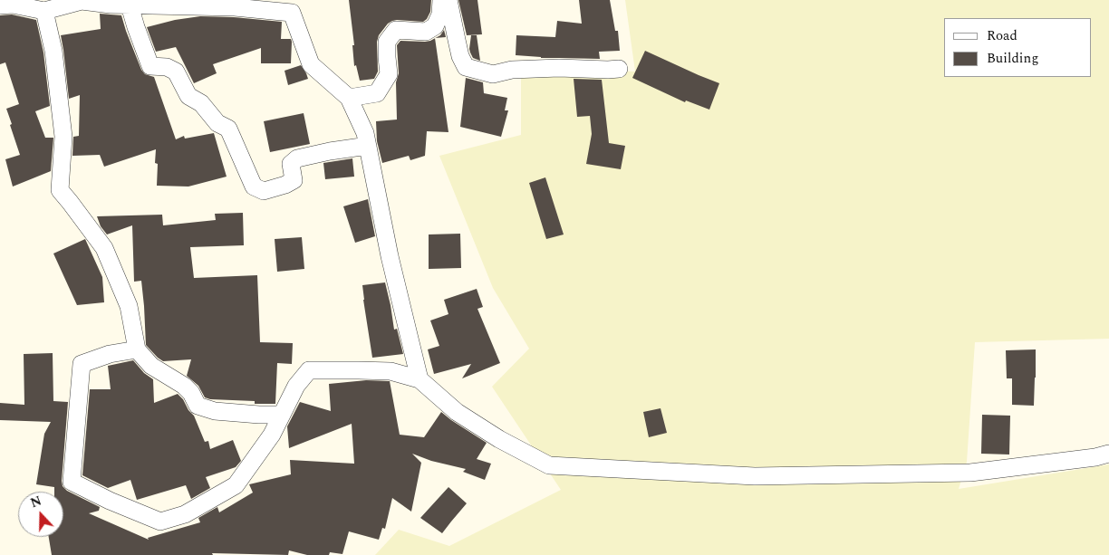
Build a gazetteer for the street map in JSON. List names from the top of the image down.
{
  "legend": ["Road", "Building"],
  "north": "top"
}
